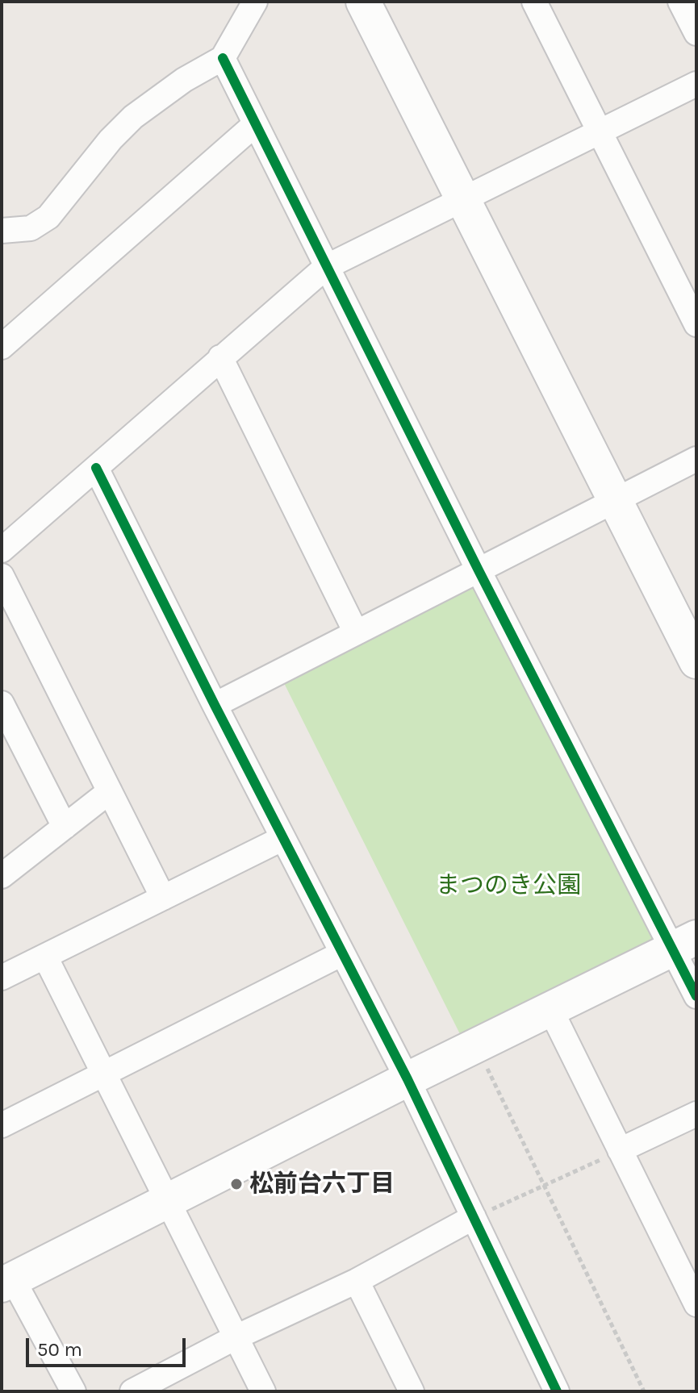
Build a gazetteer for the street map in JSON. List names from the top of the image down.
{
  "parks": ["まつのき公園"],
  "places": ["松前台六丁目"],
  "scale_bar": "50 m"
}
